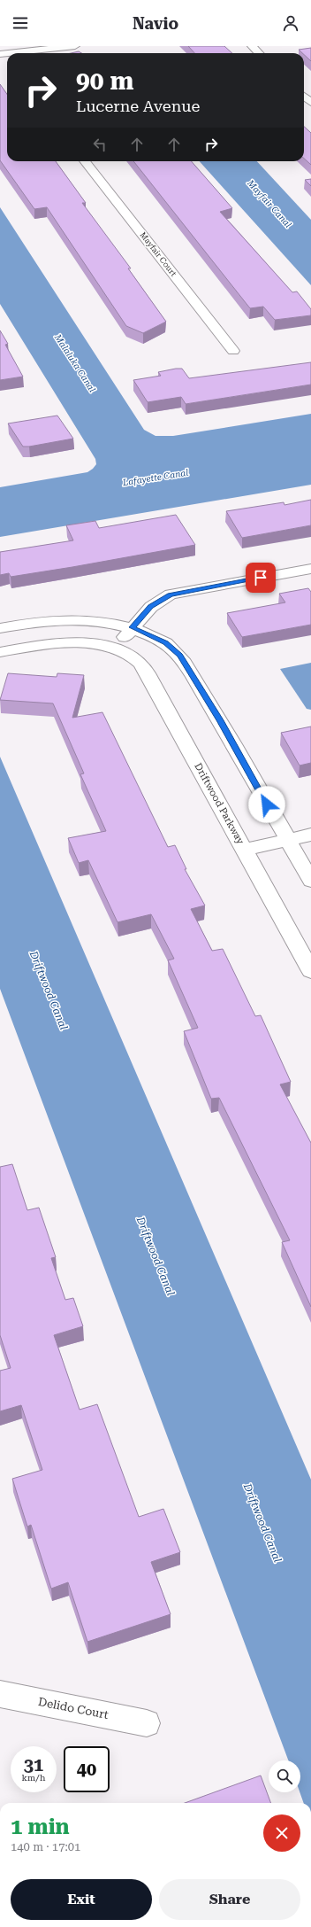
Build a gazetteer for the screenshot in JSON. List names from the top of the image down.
{
  "streets": {
    "street": ["Mayfair Court", "Driftwood Parkway", "Delido Court"]
  },
  "water": [
    "Mayfair Canal",
    "Malaluka Canal",
    "Lafayette Canal",
    "Driftwood Canal"
  ],
  "page": {
    "header": "Navio",
    "turn": ["90 m", "Lucerne Avenue"],
    "speed": "31 km/h",
    "limit": "40",
    "heading": ["1 min", "140 m · 17:01"],
    "buttons": ["Exit", "Share"]
  }
}
